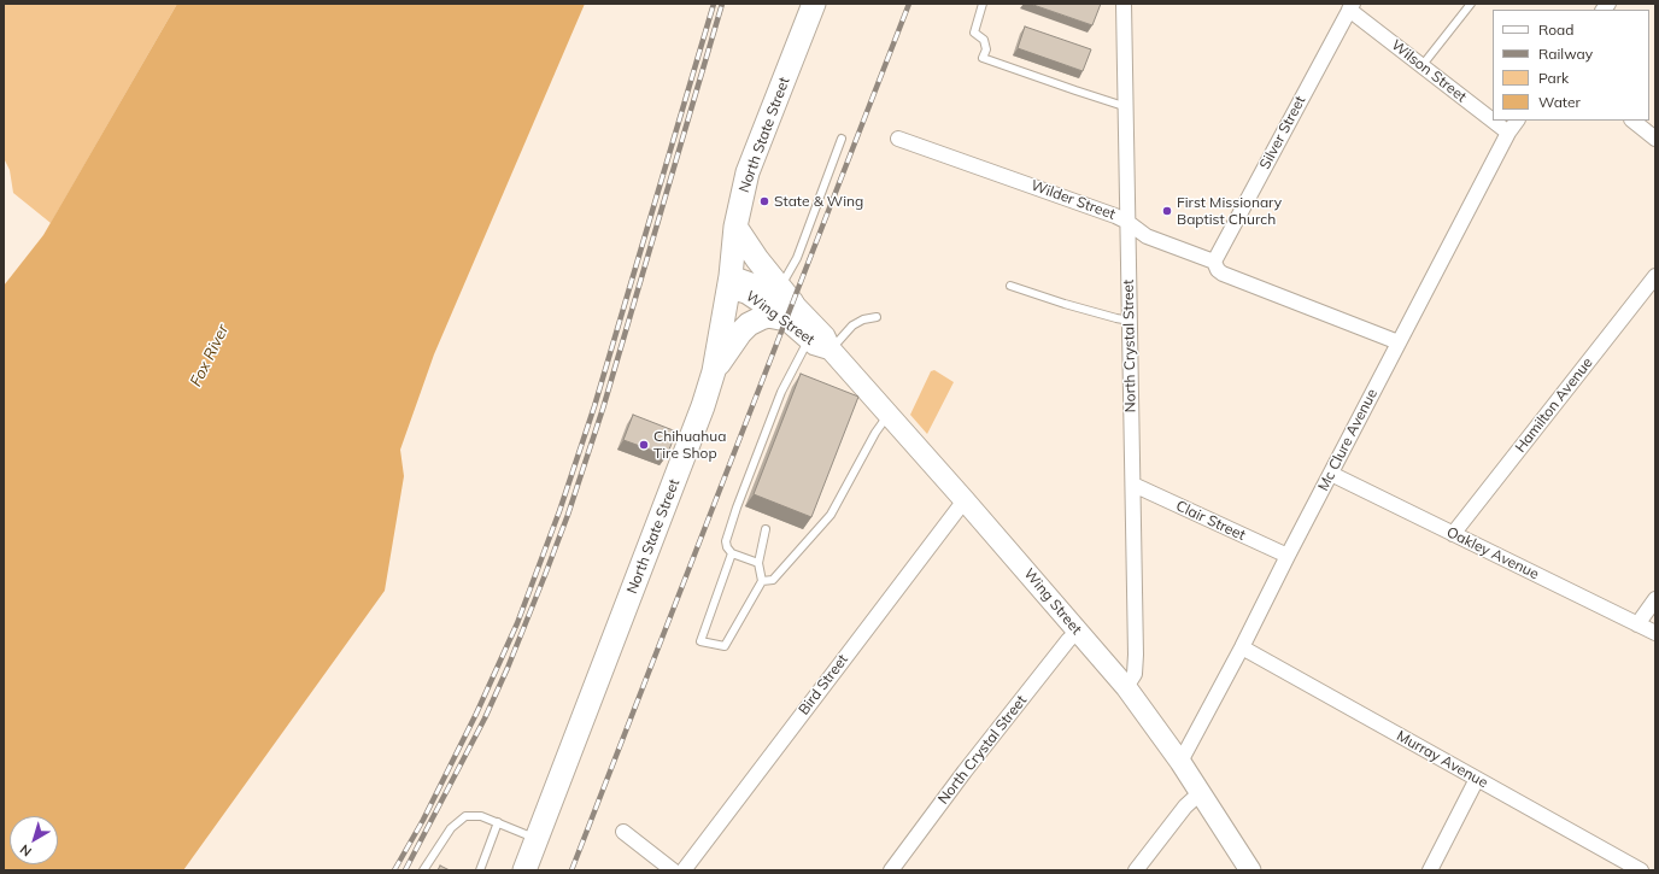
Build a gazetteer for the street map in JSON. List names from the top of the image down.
{
  "streets": {
    "main road": ["North State Street"],
    "street": [
      "Wilson Street",
      "Silver Street",
      "Wilder Street",
      "Wing Street",
      "North Crystal Street",
      "Hamilton Avenue",
      "Mc Clure Avenue",
      "Clair Street",
      "Oakley Avenue",
      "Bird Street",
      "Murray Avenue"
    ]
  },
  "crossings": [
    ["Wilson Street", "Silver Street"],
    ["Wilson Street", "Mc Clure Avenue"],
    ["Silver Street", "Wilder Street"],
    ["North State Street", "Wing Street"],
    ["Wilder Street", "North Crystal Street"],
    ["Wilder Street", "Mc Clure Avenue"],
    ["Wing Street", "North Crystal Street"],
    ["Wing Street", "Mc Clure Avenue"],
    ["Wing Street", "Bird Street"],
    ["North Crystal Street", "Clair Street"],
    ["Hamilton Avenue", "Oakley Avenue"],
    ["Mc Clure Avenue", "Clair Street"],
    ["Mc Clure Avenue", "Oakley Avenue"],
    ["Mc Clure Avenue", "Murray Avenue"]
  ],
  "water": ["Fox River"],
  "places": ["State & Wing", "First Missionary Baptist Church", "Chihuahua Tire Shop"],
  "legend": [
    "Road",
    "Railway",
    "Park",
    "Water"
  ],
  "north": "bottom left"
}
